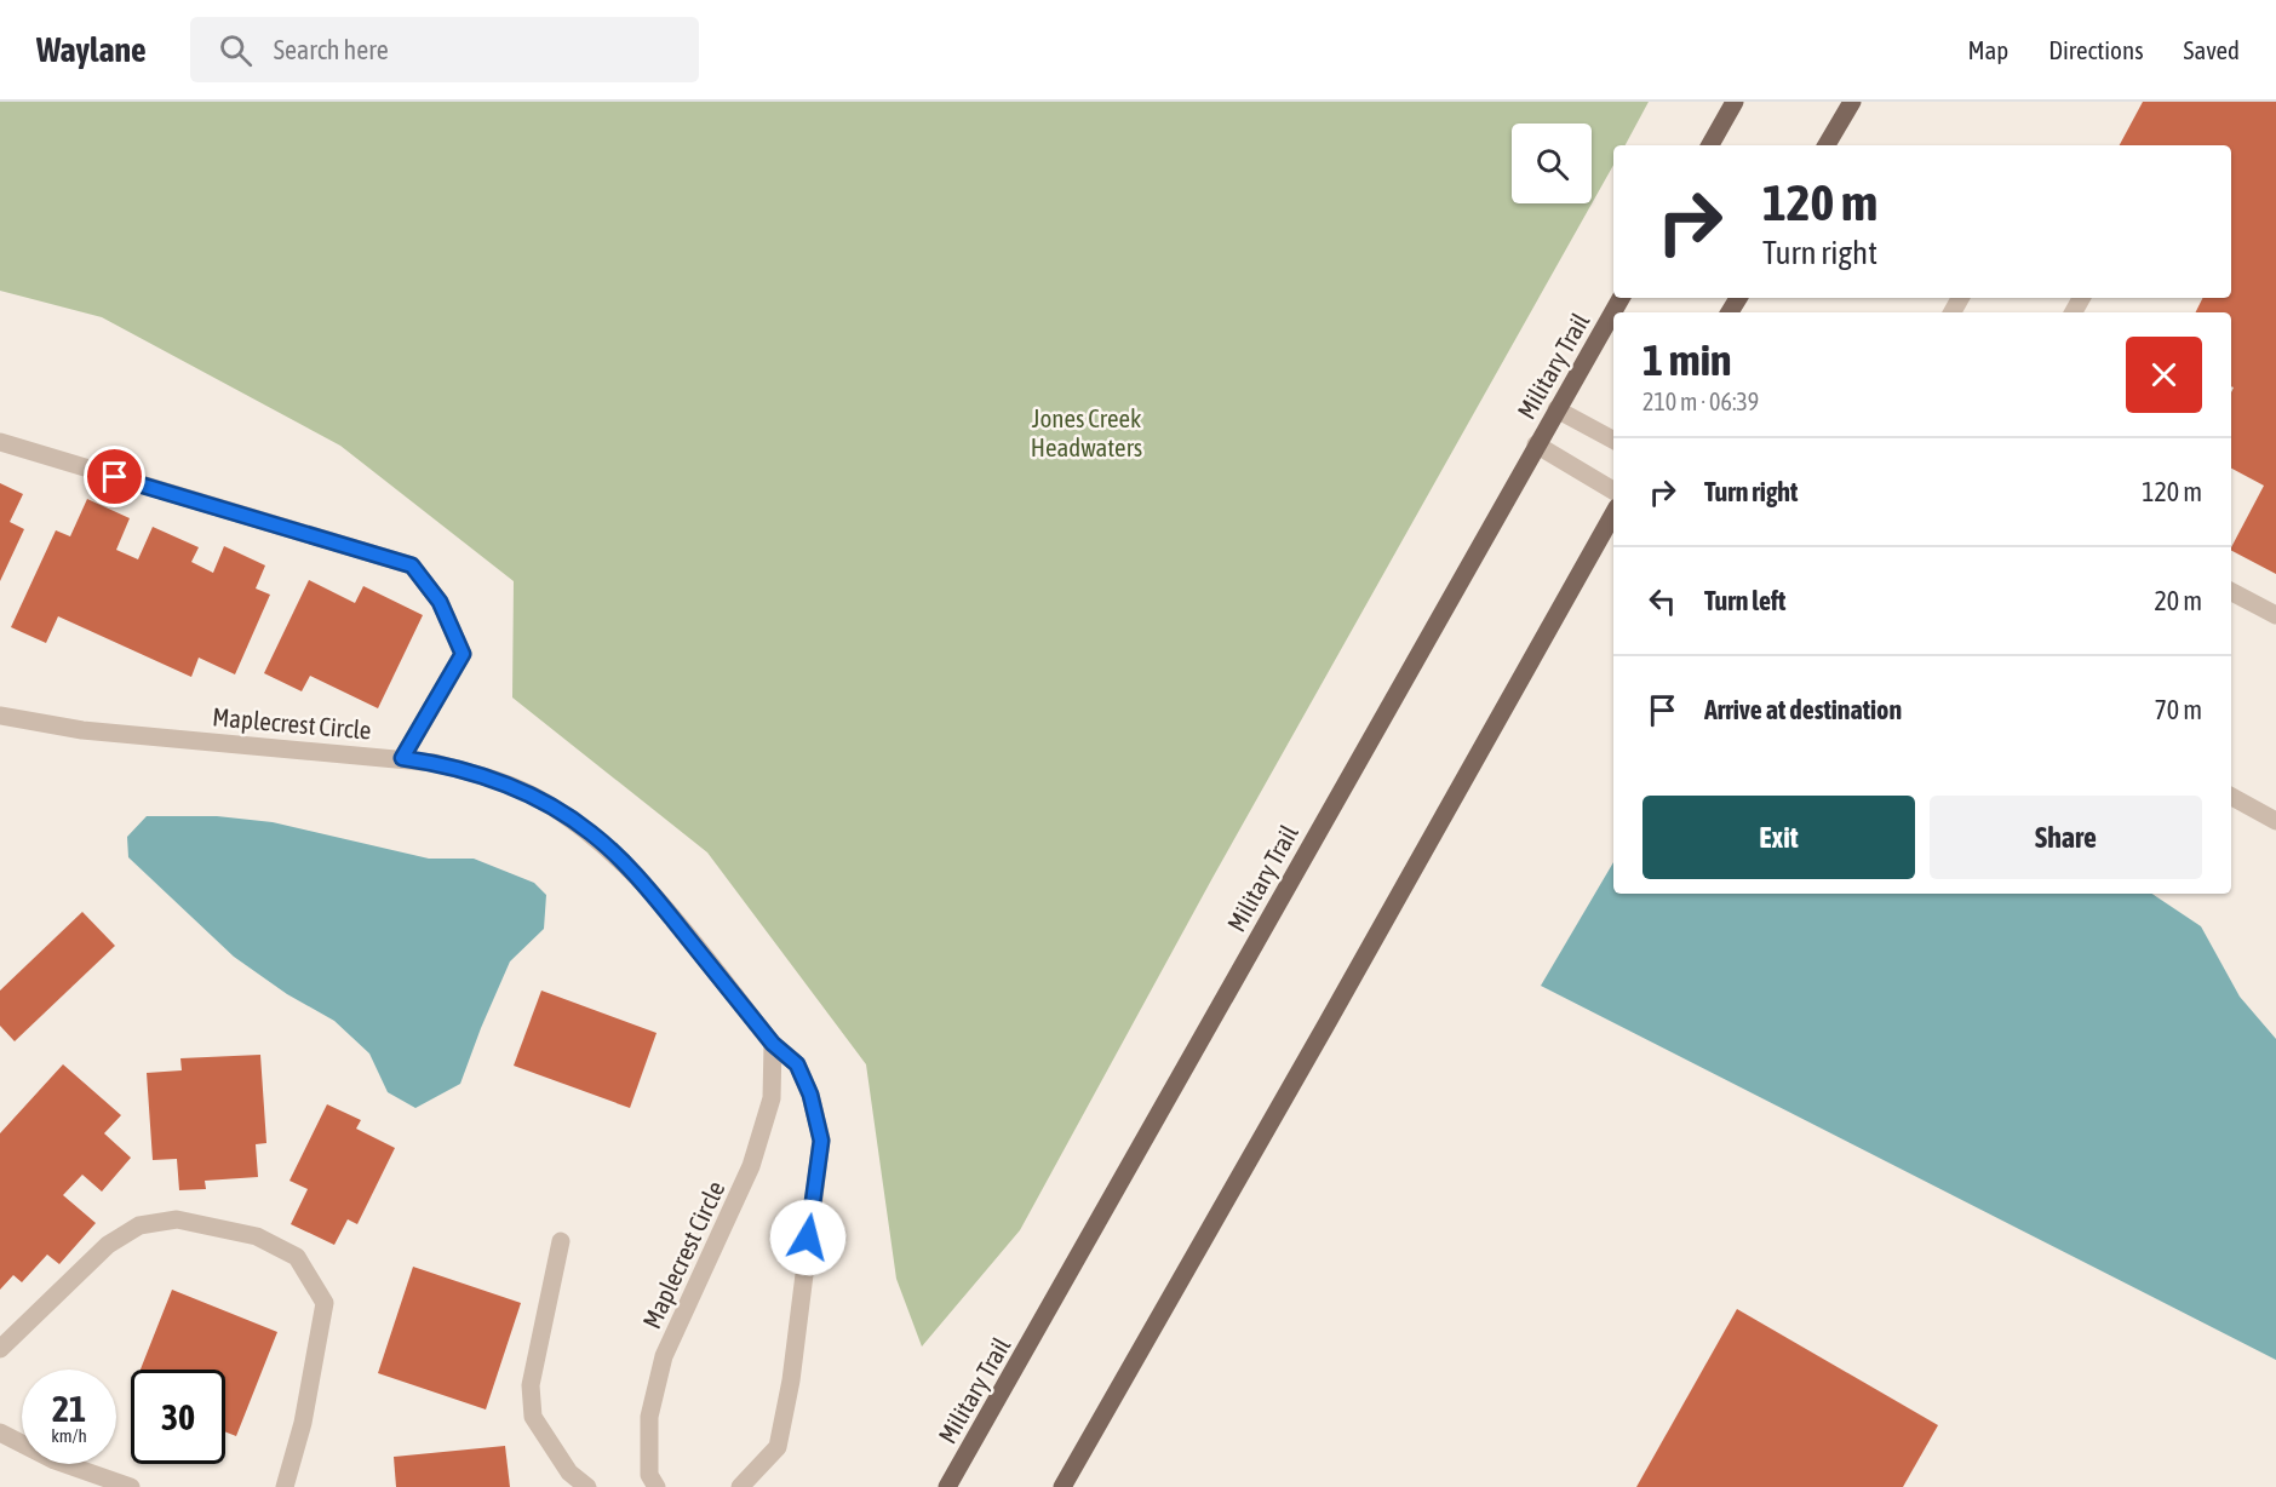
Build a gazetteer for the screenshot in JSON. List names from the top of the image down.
{
  "streets": {
    "main road": ["Military Trail"],
    "street": ["Maplecrest Circle"]
  },
  "parks": ["Jones Creek Headwaters"],
  "page": {
    "header": "Waylane",
    "search": "Search here",
    "nav": ["Map", "Directions", "Saved"],
    "turn": ["120 m", "Turn right"],
    "heading": ["1 min", "210 m · 06:39"],
    "list": [
      {
        "name": "Turn right",
        "value": "120 m"
      },
      {
        "name": "Turn left",
        "value": "20 m"
      },
      {
        "name": "Arrive at destination",
        "value": "70 m"
      }
    ],
    "buttons": ["Exit", "Share"],
    "speed": "21 km/h",
    "limit": "30"
  }
}
